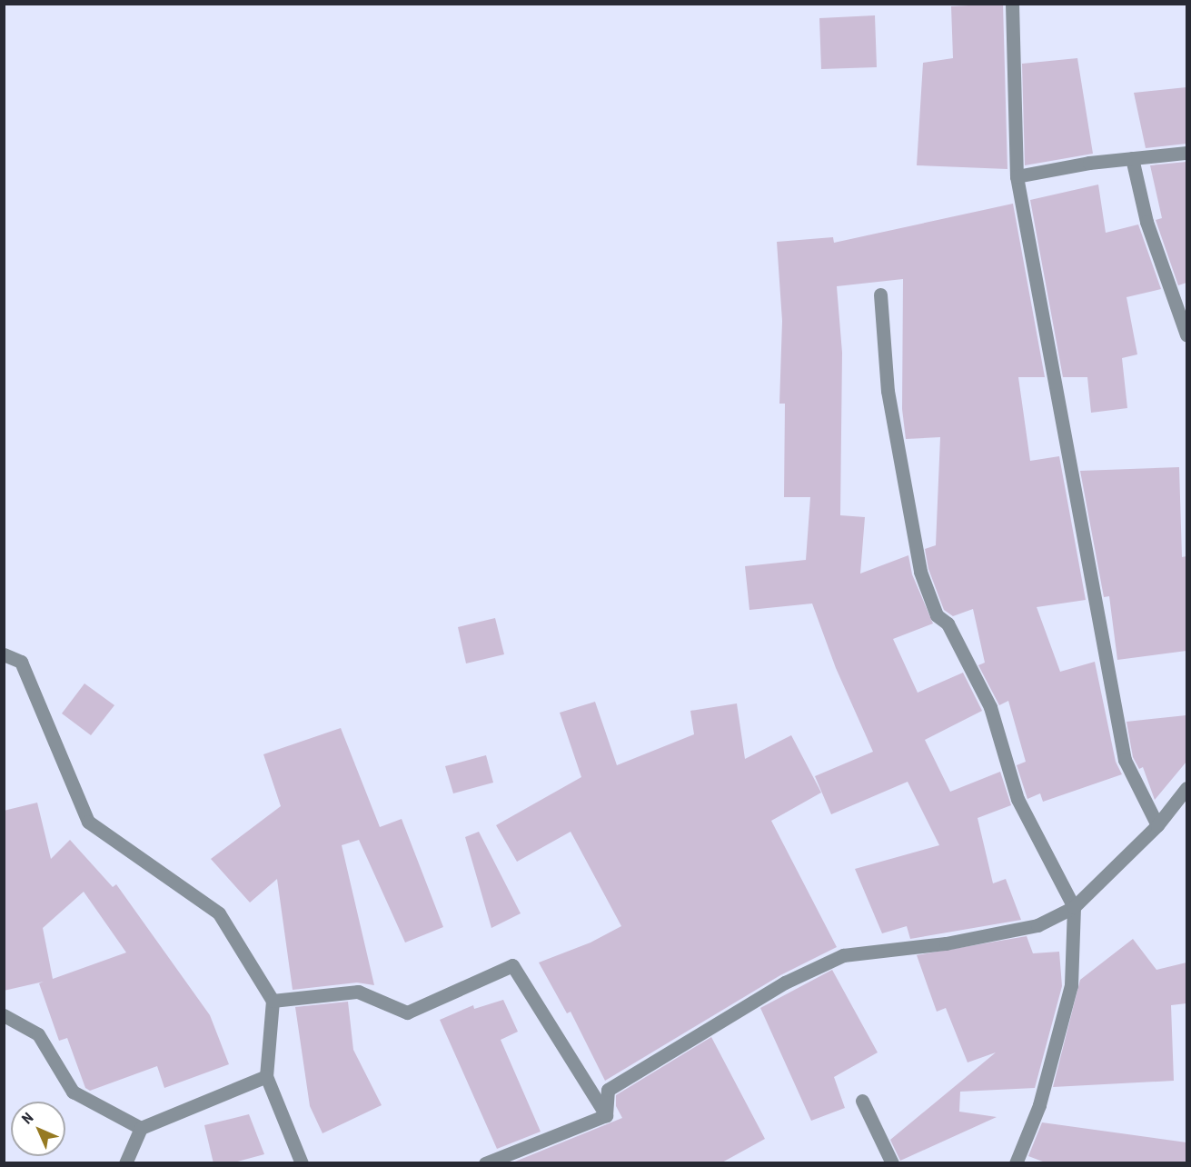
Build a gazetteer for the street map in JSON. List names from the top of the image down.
{
  "north": "top left"
}
